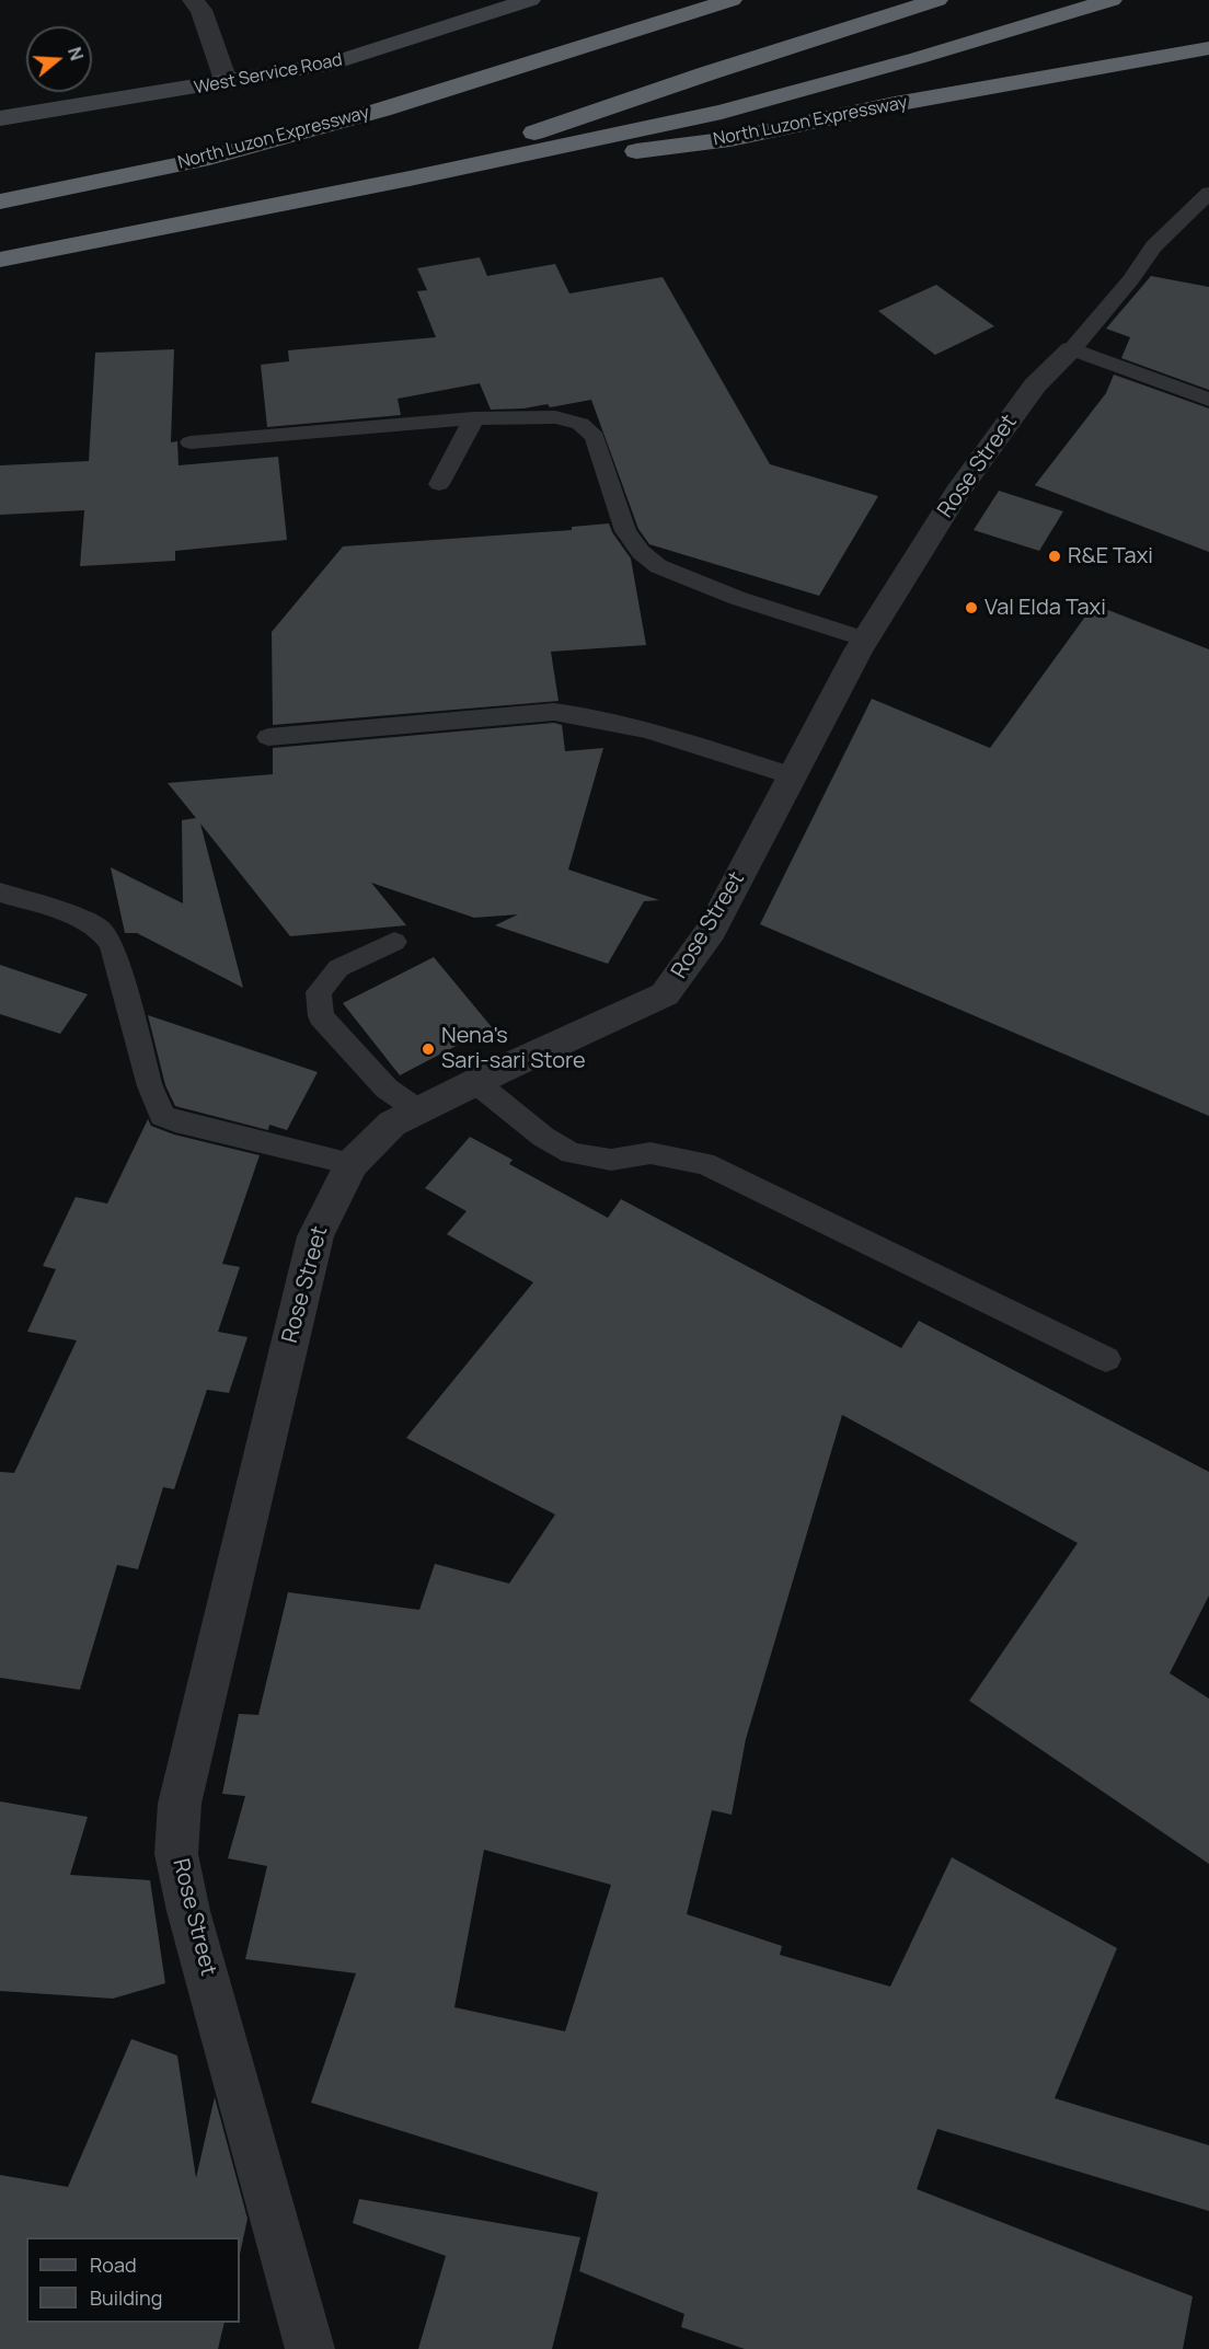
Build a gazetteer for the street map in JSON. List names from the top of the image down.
{
  "streets": {
    "highway": ["North Luzon Expressway"],
    "main road": ["West Service Road"],
    "street": ["Rose Street"]
  },
  "places": ["R&E Taxi", "Val Elda Taxi", "Nena's Sari-sari Store"],
  "legend": ["Road", "Building"],
  "north": "right"
}
